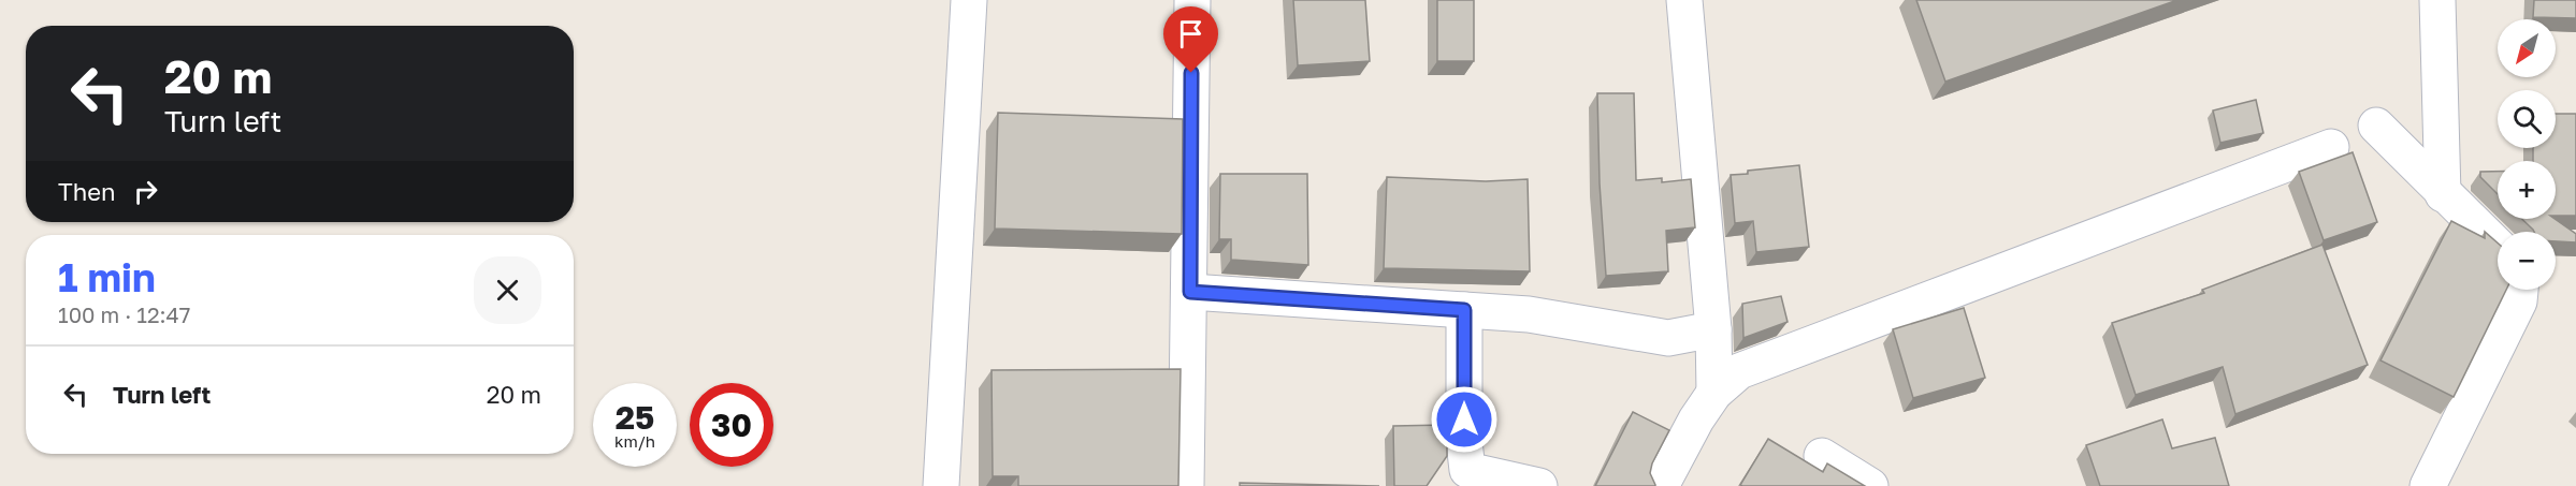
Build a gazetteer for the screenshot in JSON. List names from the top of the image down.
{
  "north": "bottom left",
  "page": {
    "map_buttons": ["+", "−"],
    "turn": ["20 m", "Turn left"],
    "then": "Then",
    "heading": ["1 min", "100 m · 12:47"],
    "list": [
      {
        "name": "Turn left",
        "value": "20 m"
      }
    ],
    "speed": "25 km/h",
    "limit": "30"
  }
}
